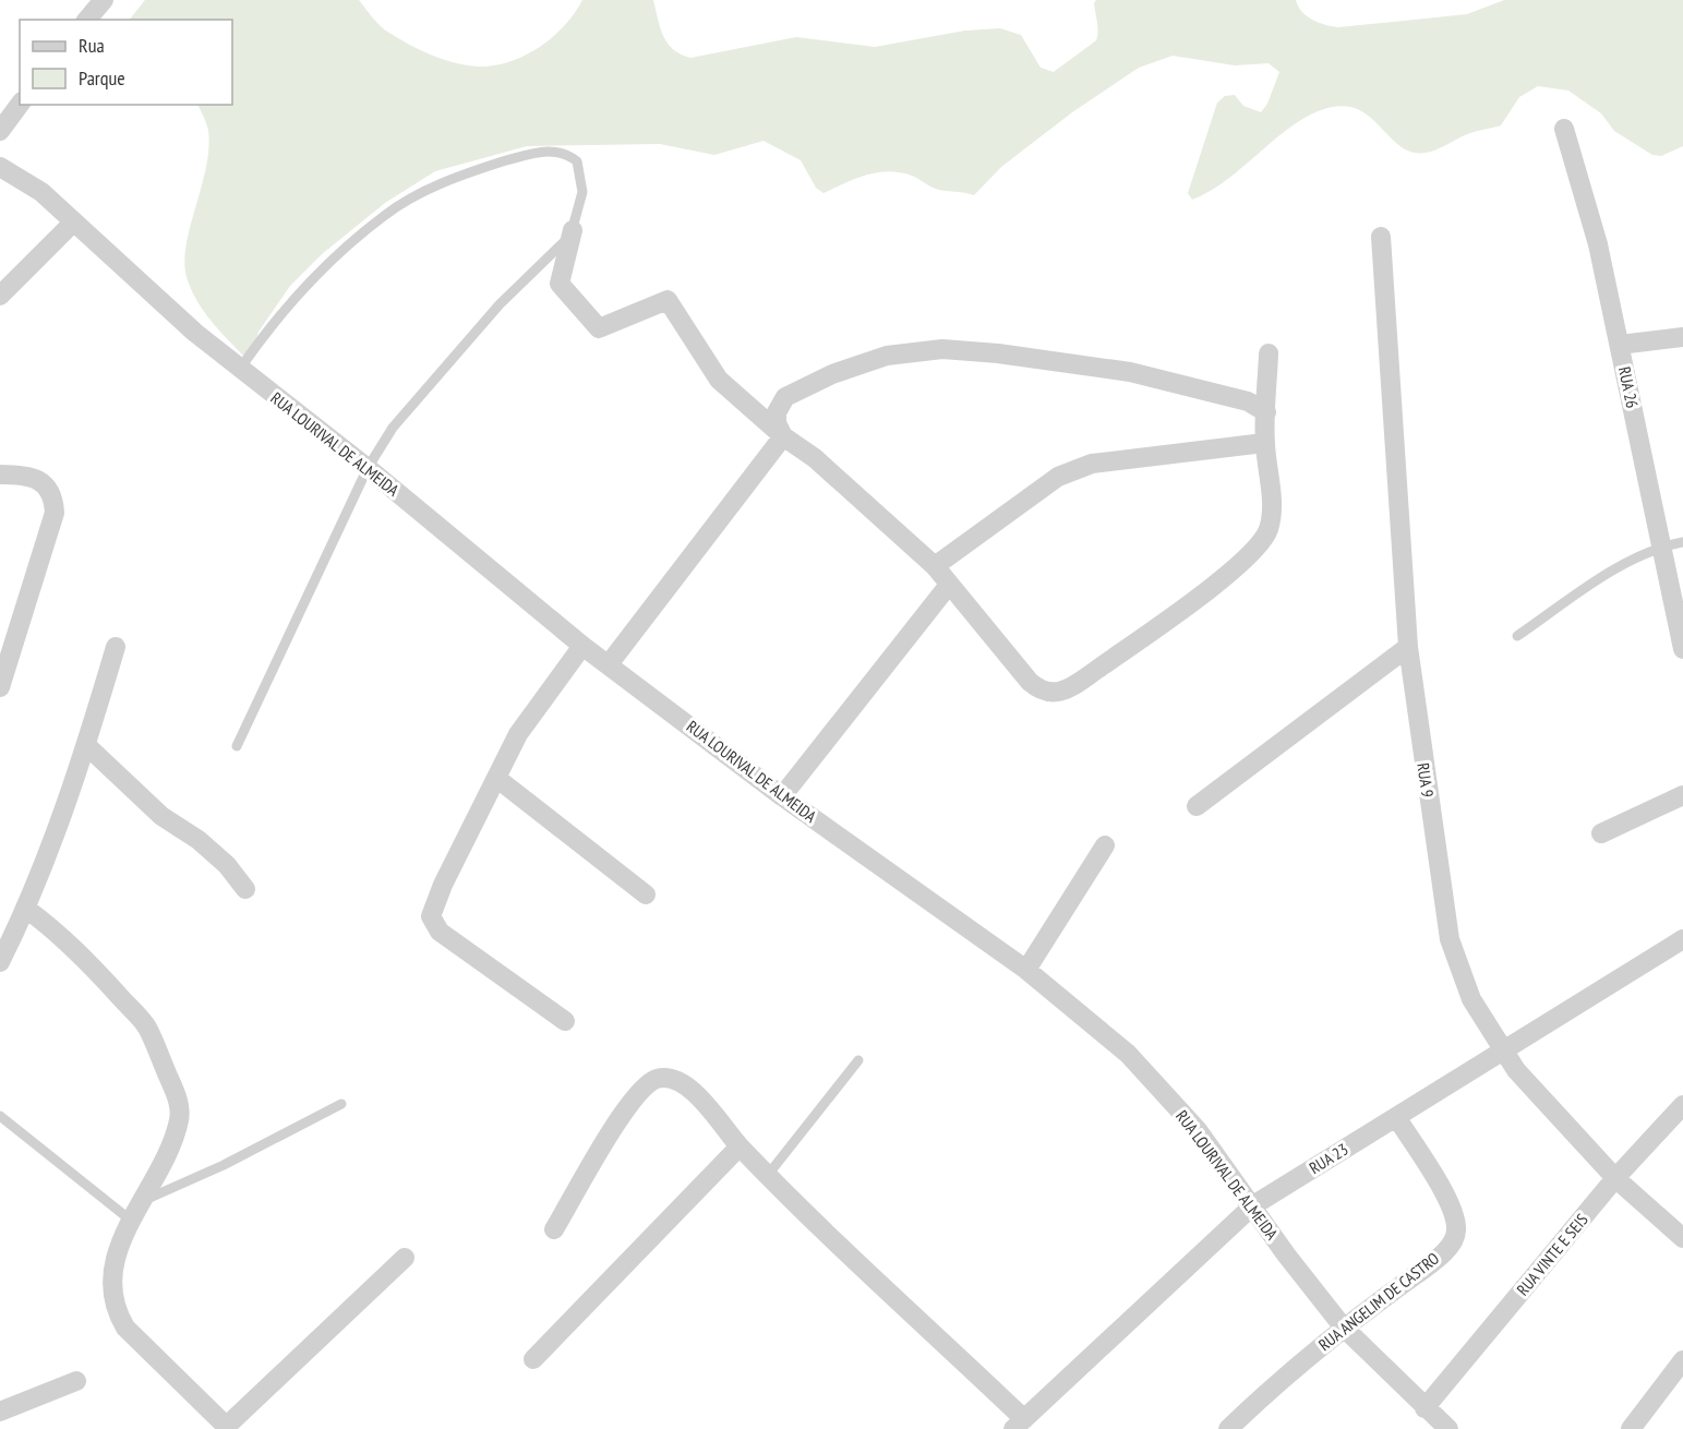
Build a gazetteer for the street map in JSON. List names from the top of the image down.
{
  "streets": {
    "street": [
      "RUA 26",
      "RUA LOURIVAL DE ALMEIDA",
      "RUA 9",
      "RUA 23",
      "RUA VINTE E SEIS",
      "RUA ANGELIM DE CASTRO"
    ]
  },
  "crossings": [
    ["RUA LOURIVAL DE ALMEIDA", "RUA 23"],
    ["RUA LOURIVAL DE ALMEIDA", "RUA VINTE E SEIS"],
    ["RUA LOURIVAL DE ALMEIDA", "RUA ANGELIM DE CASTRO"],
    ["RUA 9", "RUA 23"],
    ["RUA 9", "RUA VINTE E SEIS"],
    ["RUA 23", "RUA ANGELIM DE CASTRO"]
  ],
  "legend": ["Rua", "Parque"]
}
